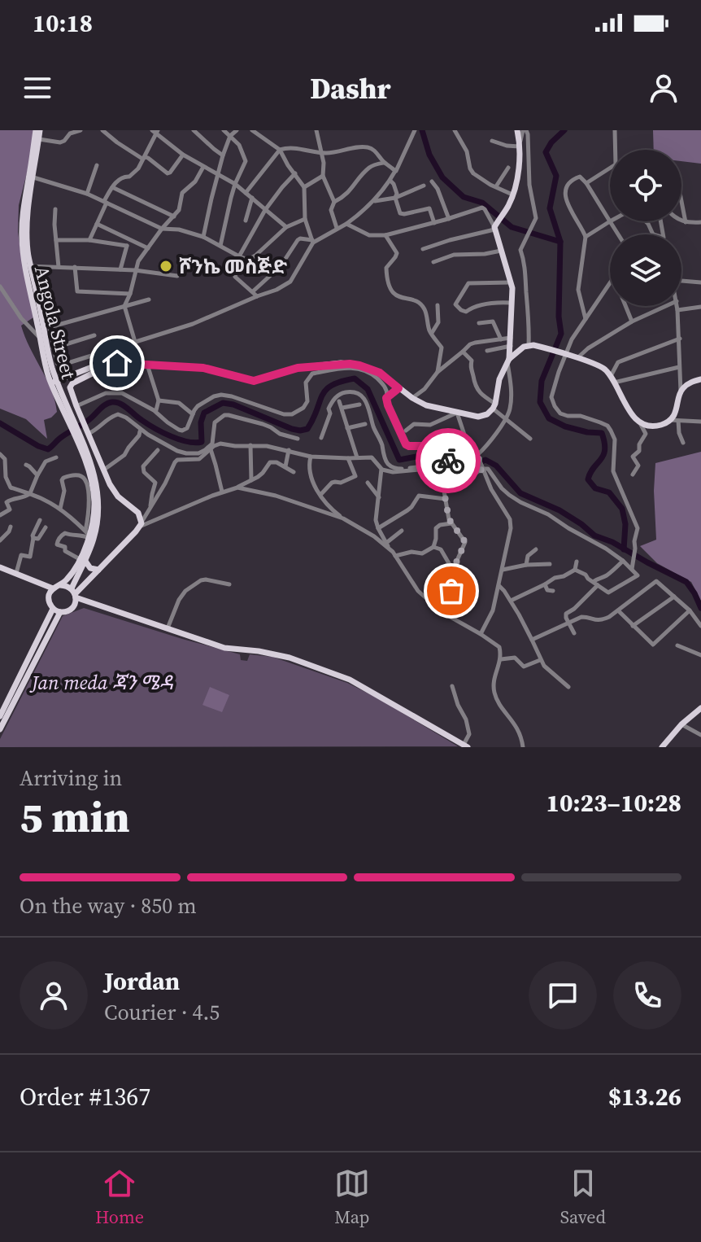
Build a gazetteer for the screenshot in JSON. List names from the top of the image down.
{
  "streets": {
    "main road": ["Angola Street"]
  },
  "parks": ["Jan meda ጃን ሜዳ"],
  "places": ["ሾንኬ መስጅድ"],
  "page": {
    "status": "10:18",
    "header": "Dashr",
    "heading": ["5 min", "Arriving in", "10:23–10:28"],
    "panel": [
      "Jordan",
      "Courier · 4.5",
      "Order #1367",
      "$13.26"
    ],
    "bar": "On the way · 850 m",
    "tabs": ["Home", "Map", "Saved"]
  }
}
